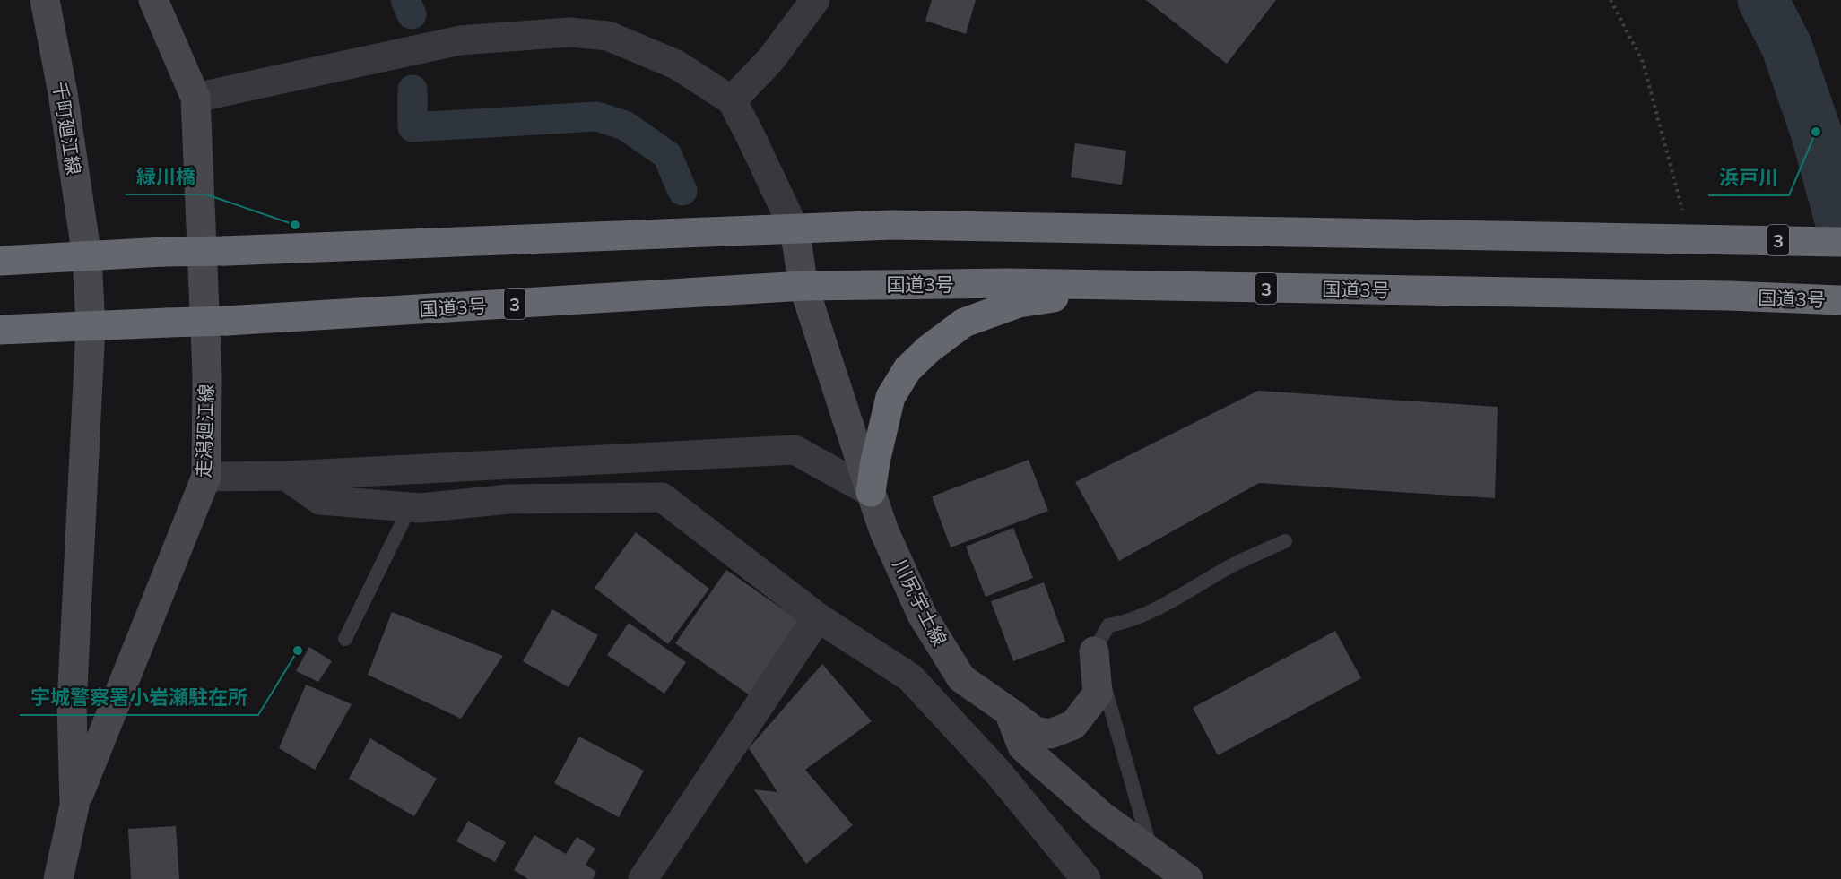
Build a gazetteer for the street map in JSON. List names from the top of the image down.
{
  "streets": {
    "highway": ["3", "国道3号"],
    "main road": ["千町廻江線", "走潟廻江線", "川尻宇土線"]
  },
  "crossings": [
    ["千町廻江線", "3"],
    ["千町廻江線", "走潟廻江線"],
    ["3", "走潟廻江線"],
    ["3", "川尻宇土線"],
    ["国道3号", "走潟廻江線"],
    ["国道3号", "川尻宇土線"]
  ],
  "places": ["浜戸川", "緑川橋", "宇城警察署小岩瀬駐在所"]
}
